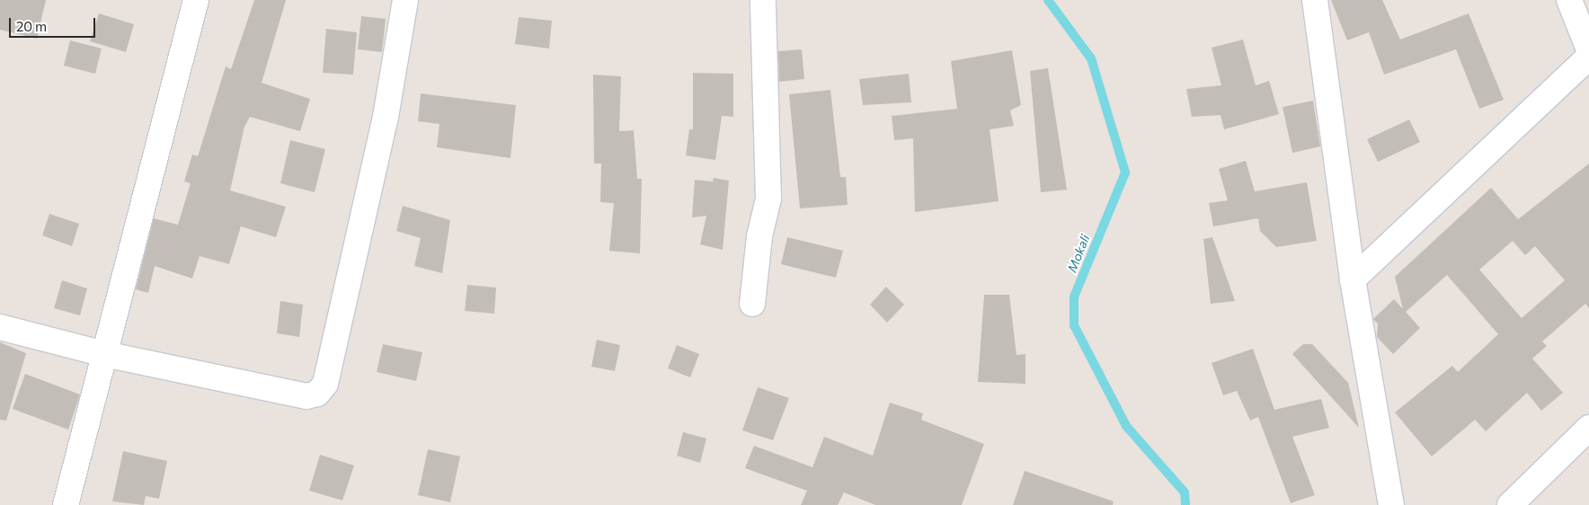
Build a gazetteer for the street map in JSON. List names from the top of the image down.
{
  "water": ["Mokali"],
  "scale_bar": "20 m"
}
